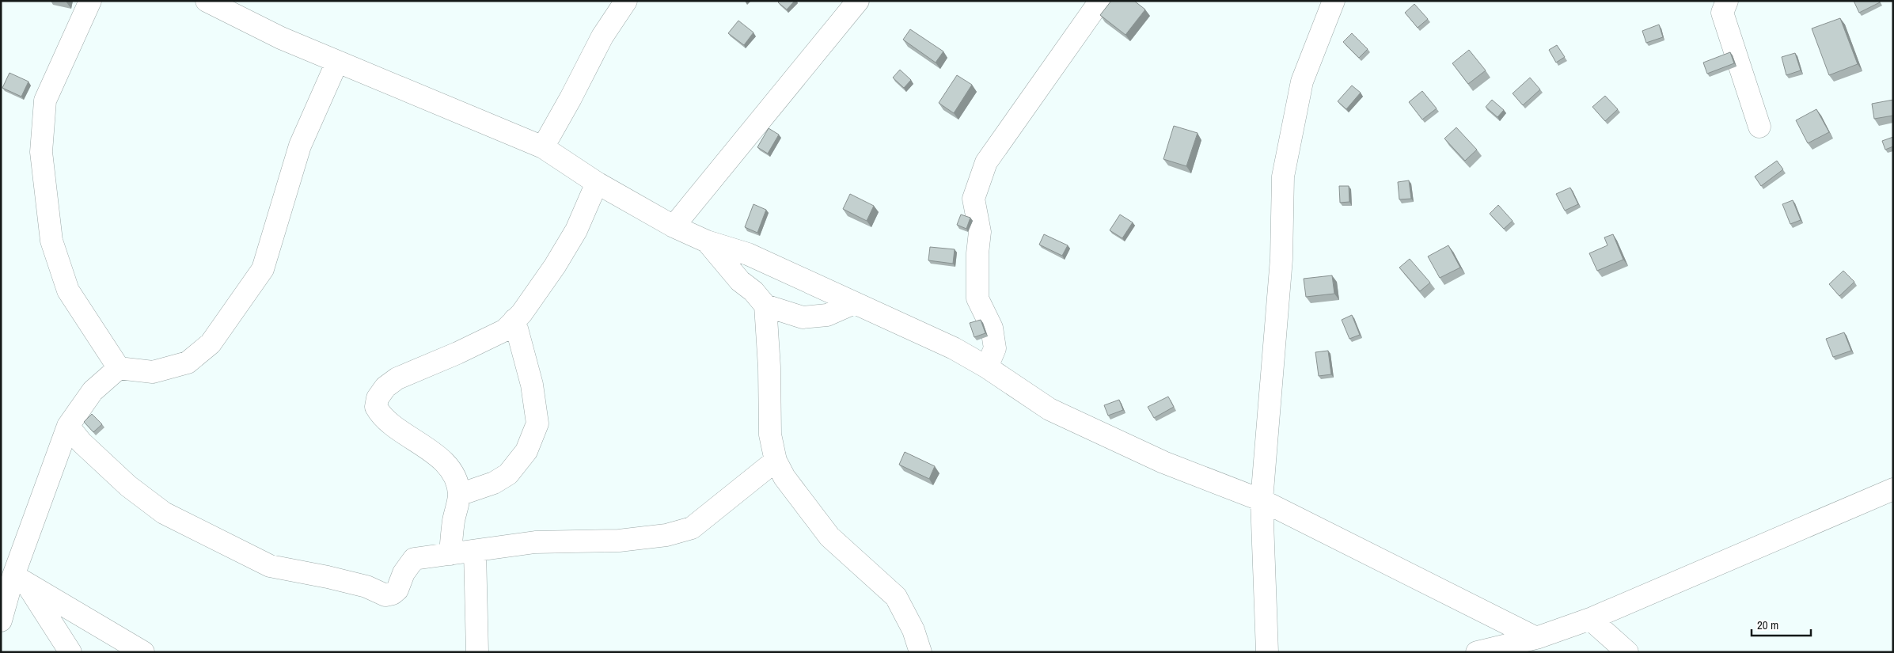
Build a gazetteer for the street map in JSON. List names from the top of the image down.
{
  "scale_bar": "20 m"
}
